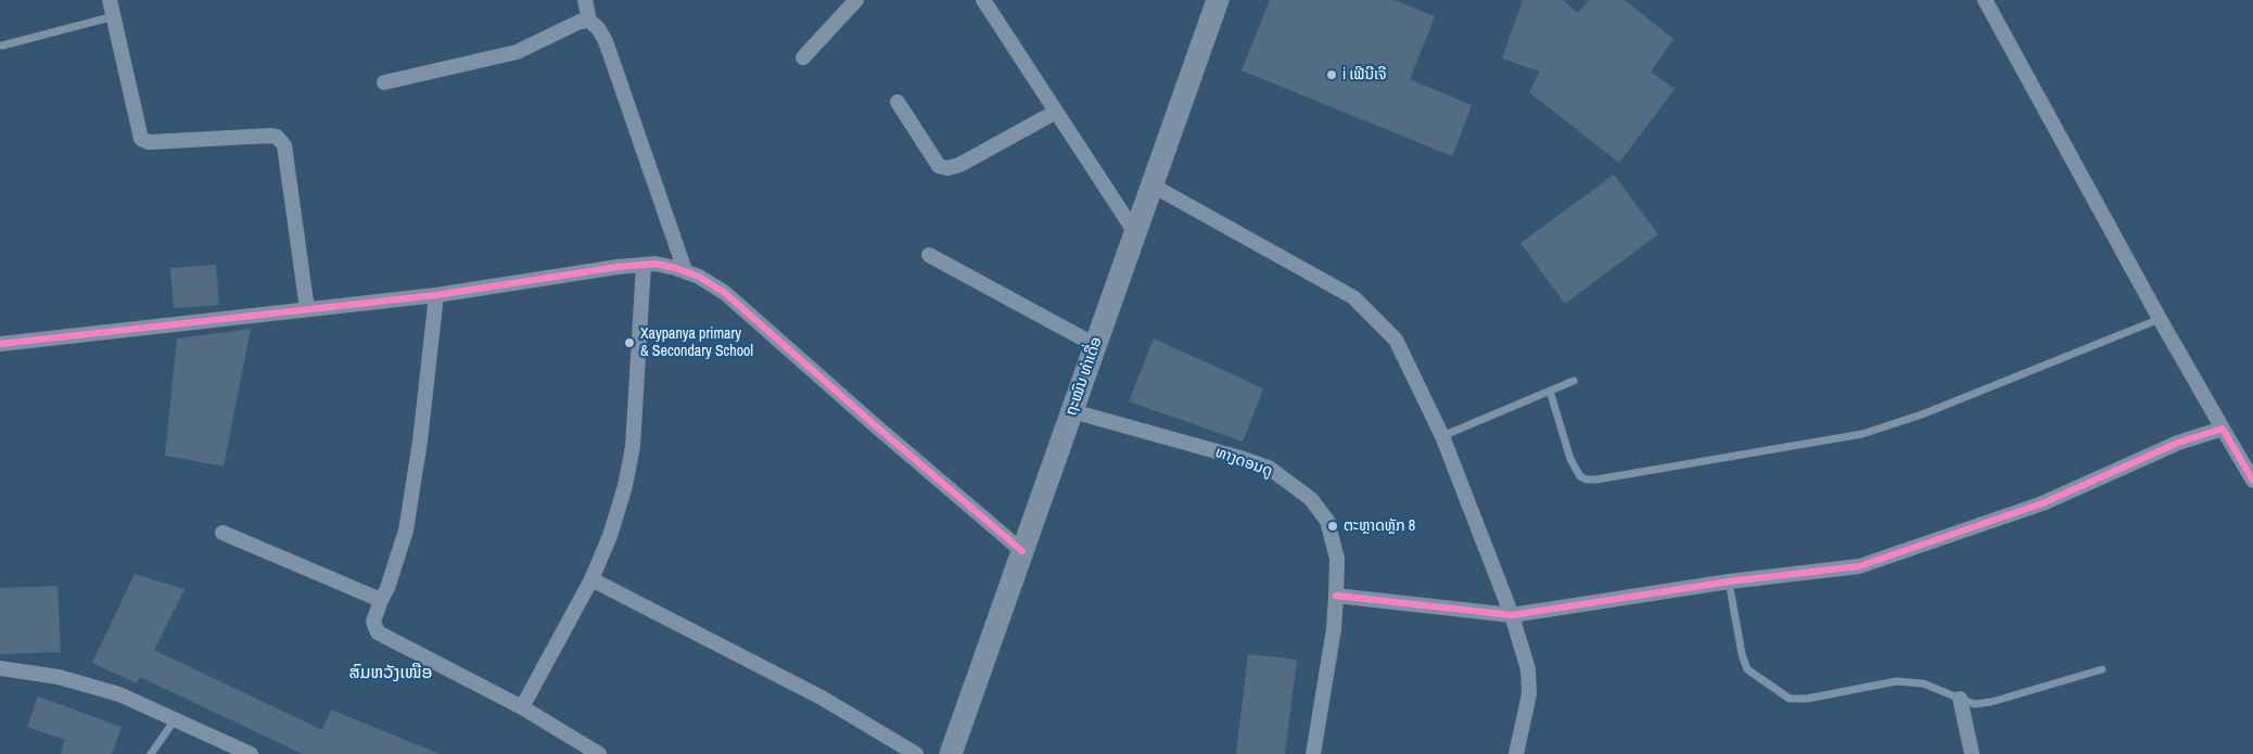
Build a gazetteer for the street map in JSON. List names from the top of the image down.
{
  "streets": {
    "main road": ["ຖະໝົນ ທ່າເດື່ອ"],
    "street": ["ທາງດອນດູ"]
  },
  "crossings": [
    ["ຖະໝົນ ທ່າເດື່ອ", "ທາງດອນດູ"]
  ],
  "districts": ["ສົມຫວັງເໜືອ"],
  "places": ["i ເຟີນີເຈີ", "Xaypanya primary & Secondary School", "ຕະຫຼາດຫຼັກ 8"]
}
